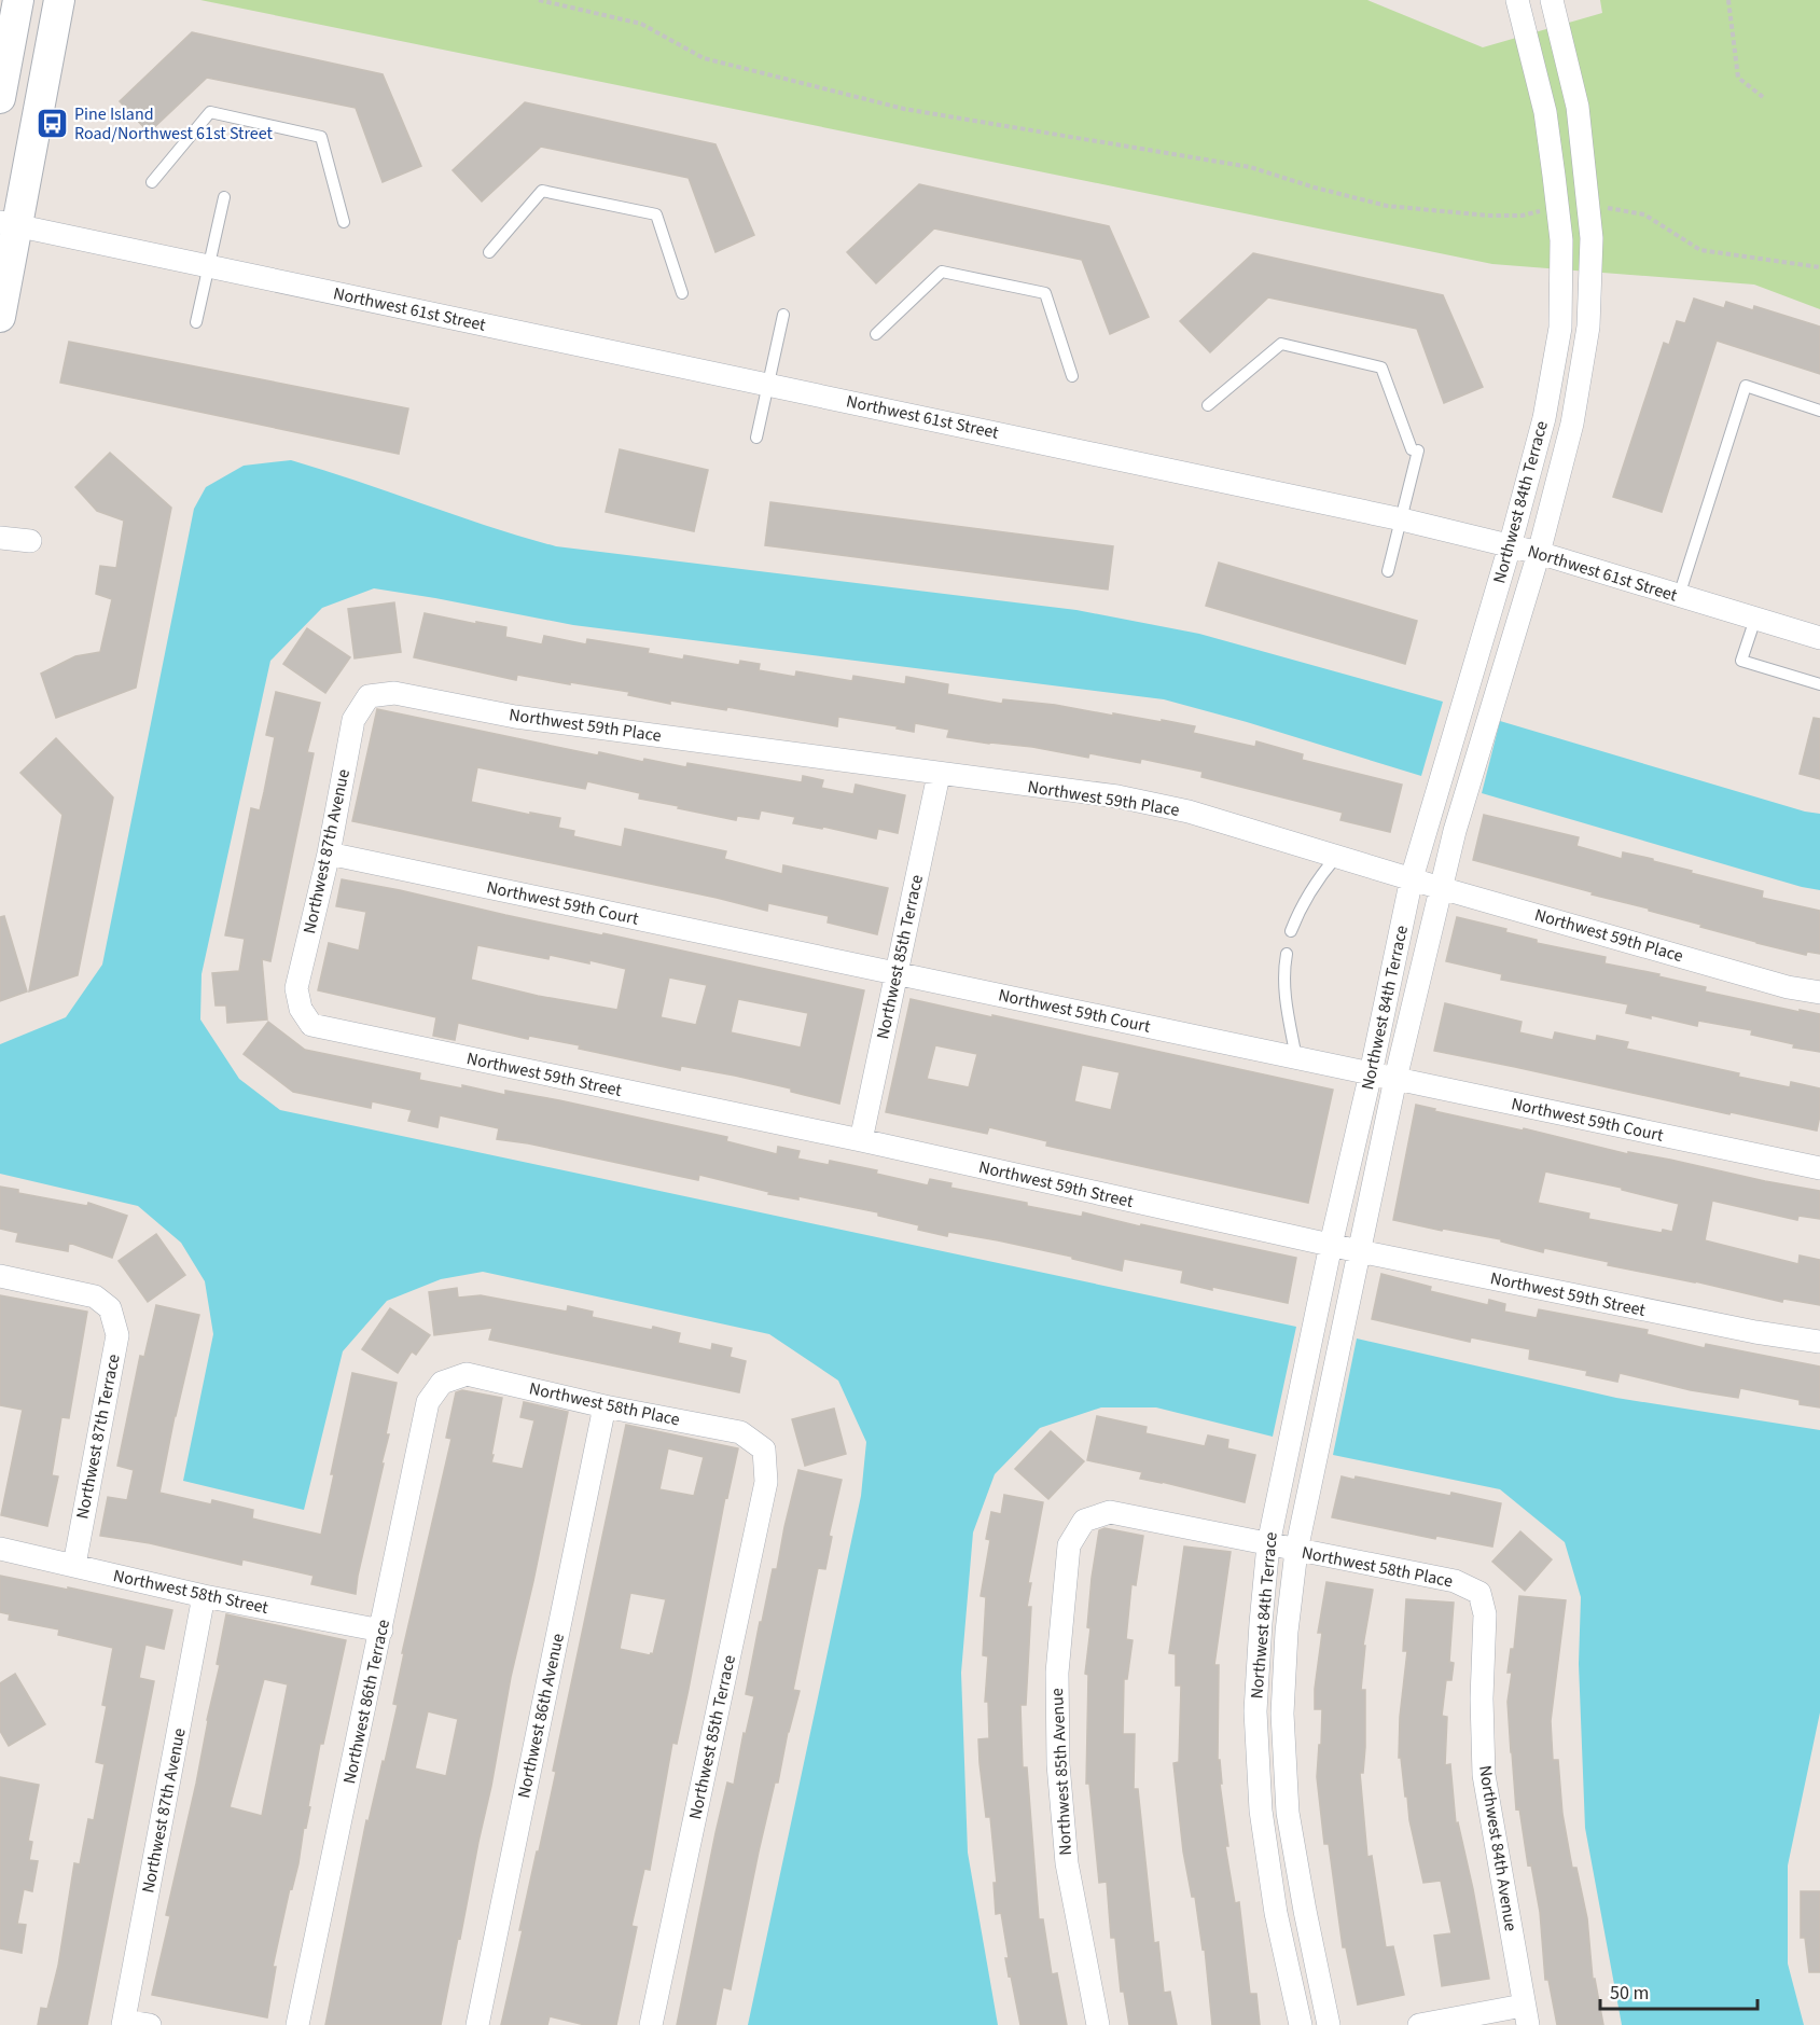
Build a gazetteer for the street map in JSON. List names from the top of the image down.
{
  "streets": {
    "street": [
      "Northwest 61st Street",
      "Northwest 84th Terrace",
      "Northwest 59th Place",
      "Northwest 87th Avenue",
      "Northwest 59th Court",
      "Northwest 85th Terrace",
      "Northwest 59th Street",
      "Northwest 58th Place",
      "Northwest 87th Terrace",
      "Northwest 58th Street",
      "Northwest 86th Terrace",
      "Northwest 86th Avenue",
      "Northwest 85th Avenue",
      "Northwest 84th Avenue"
    ]
  },
  "crossings": [
    ["Northwest 61st Street", "Northwest 84th Terrace"],
    ["Northwest 84th Terrace", "Northwest 59th Place"],
    ["Northwest 84th Terrace", "Northwest 59th Court"],
    ["Northwest 84th Terrace", "Northwest 59th Street"],
    ["Northwest 84th Terrace", "Northwest 58th Place"],
    ["Northwest 59th Place", "Northwest 87th Avenue"],
    ["Northwest 59th Place", "Northwest 85th Terrace"],
    ["Northwest 87th Avenue", "Northwest 59th Court"],
    ["Northwest 87th Avenue", "Northwest 59th Street"],
    ["Northwest 87th Avenue", "Northwest 58th Street"],
    ["Northwest 59th Court", "Northwest 85th Terrace"],
    ["Northwest 85th Terrace", "Northwest 59th Street"],
    ["Northwest 85th Terrace", "Northwest 58th Place"],
    ["Northwest 58th Place", "Northwest 86th Terrace"],
    ["Northwest 58th Place", "Northwest 86th Avenue"],
    ["Northwest 58th Place", "Northwest 85th Avenue"],
    ["Northwest 58th Place", "Northwest 84th Avenue"],
    ["Northwest 87th Terrace", "Northwest 58th Street"],
    ["Northwest 58th Street", "Northwest 86th Terrace"]
  ],
  "places": {
    "bus stop": ["Pine Island Road/Northwest 61st Street"]
  },
  "scale_bar": "50 m"
}
